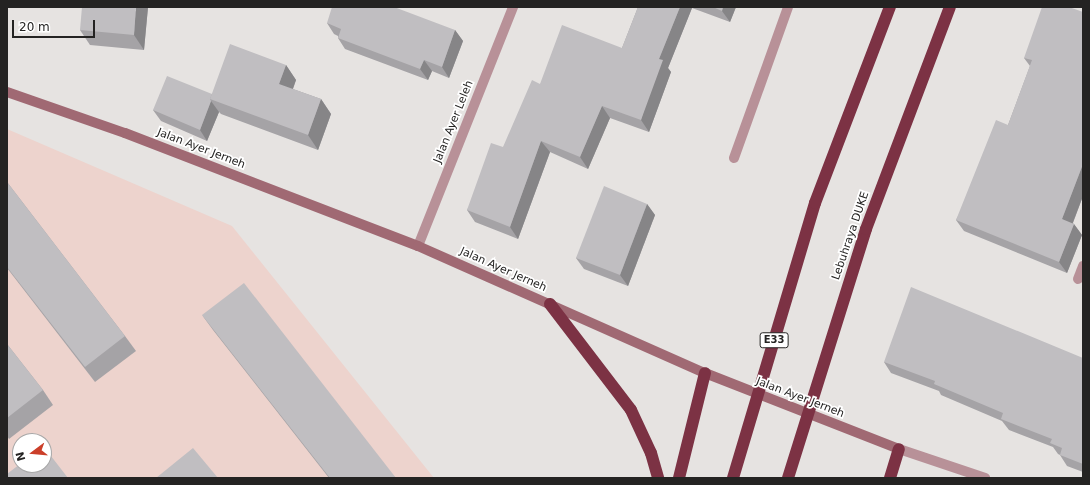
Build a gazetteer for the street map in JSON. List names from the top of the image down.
{
  "streets": {
    "highway": ["Lebuhraya DUKE", "E33"],
    "main road": ["Jalan Ayer Jerneh"],
    "street": ["Jalan Ayer Leleh"]
  },
  "crossings": [
    ["Jalan Ayer Leleh", "Jalan Ayer Jerneh"]
  ],
  "scale_bar": "20 m",
  "north": "left"
}
